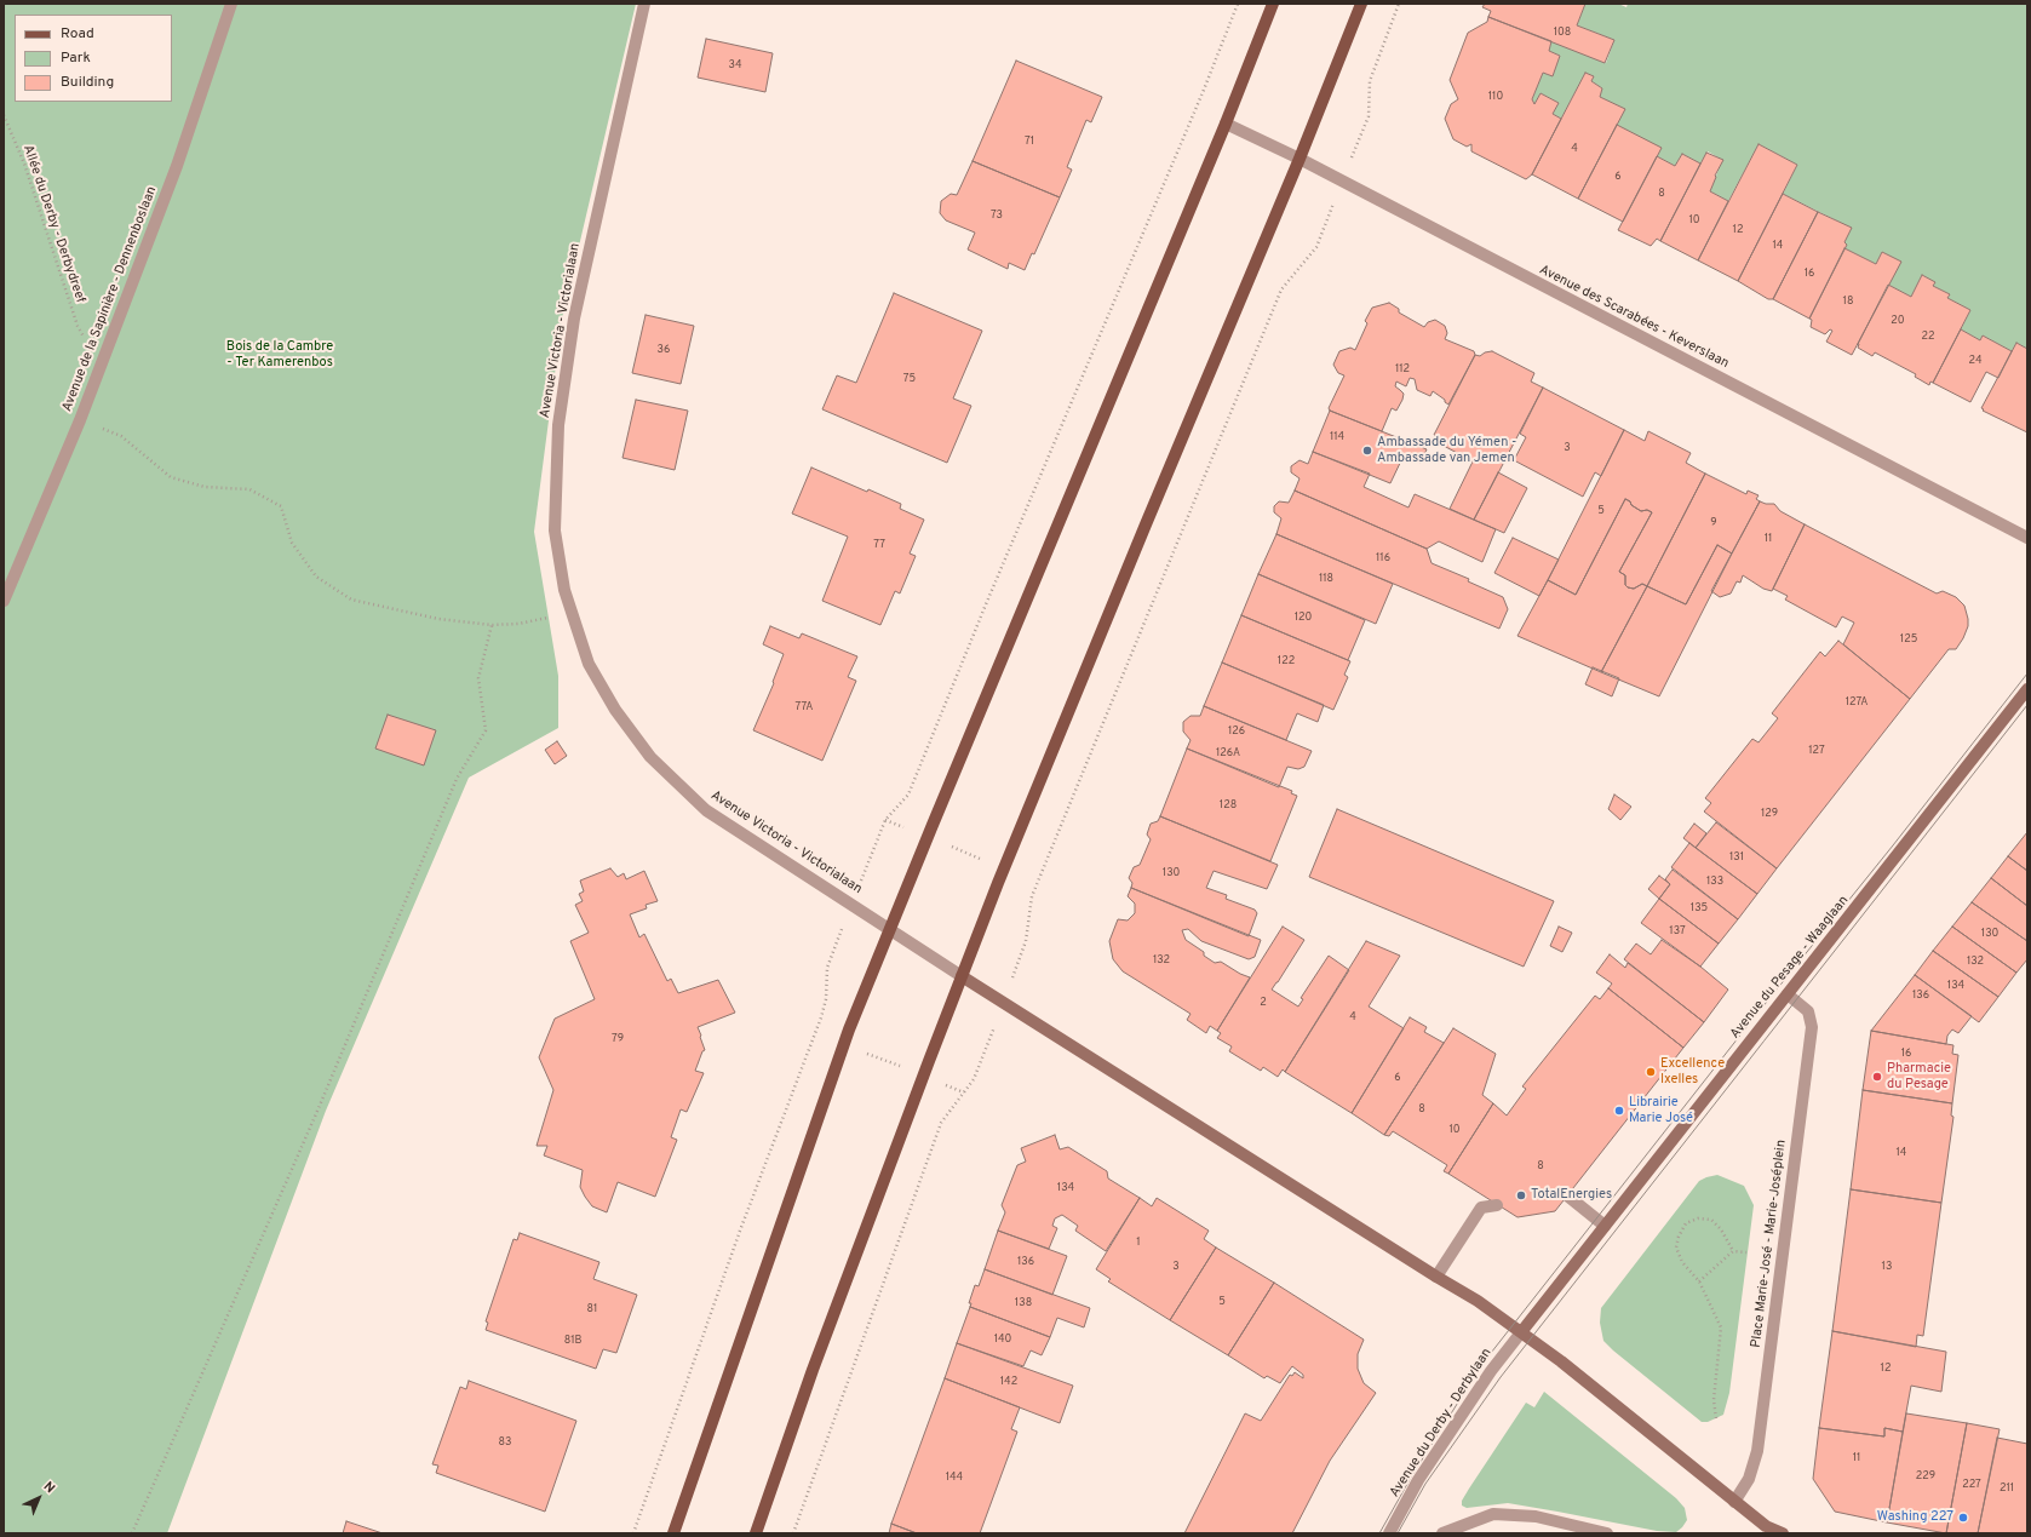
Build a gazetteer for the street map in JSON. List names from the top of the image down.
{
  "streets": {
    "street": [
      "Avenue de la Sapinière - Dennenboslaan",
      "Avenue des Scarabées - Keverslaan",
      "Avenue Victoria - Victorialaan",
      "Avenue du Pesage - Waaglaan",
      "Place Marie-José - Marie-Joséplein",
      "Avenue du Derby - Derbylaan"
    ],
    "path": ["Allée du Derby - Derbydreef"]
  },
  "crossings": [
    ["Allée du Derby - Derbydreef", "Avenue de la Sapinière - Dennenboslaan"],
    ["Avenue du Pesage - Waaglaan", "Place Marie-José - Marie-Joséplein"],
    ["Avenue du Pesage - Waaglaan", "Avenue du Derby - Derbylaan"]
  ],
  "parks": ["Bois de la Cambre - Ter Kamerenbos"],
  "places": [
    "Ambassade du Yémen - Ambassade van Jemen",
    "Excellence Ixelles",
    "Pharmacie du Pesage",
    "Librairie Marie José",
    "TotalEnergies",
    "Washing 227"
  ],
  "house_numbers": [
    "108",
    "34",
    "110",
    "71",
    "4",
    "6",
    "8",
    "73",
    "10",
    "12",
    "14",
    "16",
    "18",
    "20",
    "22",
    "36",
    "24",
    "112",
    "75",
    "114",
    "3",
    "5",
    "9",
    "11",
    "77",
    "116",
    "118",
    "120",
    "125",
    "122",
    "127A",
    "77A",
    "126",
    "127",
    "126A",
    "128",
    "129",
    "131",
    "130",
    "133",
    "135",
    "137",
    "130",
    "132",
    "132",
    "134",
    "136",
    "2",
    "4",
    "79",
    "16",
    "6",
    "8",
    "10",
    "14",
    "8",
    "134",
    "1",
    "136",
    "3",
    "13",
    "5",
    "138",
    "81",
    "140",
    "81B",
    "12",
    "142",
    "83",
    "11",
    "229",
    "144",
    "227",
    "211"
  ],
  "legend": ["Road", "Park", "Building"],
  "north": "top right"
}
